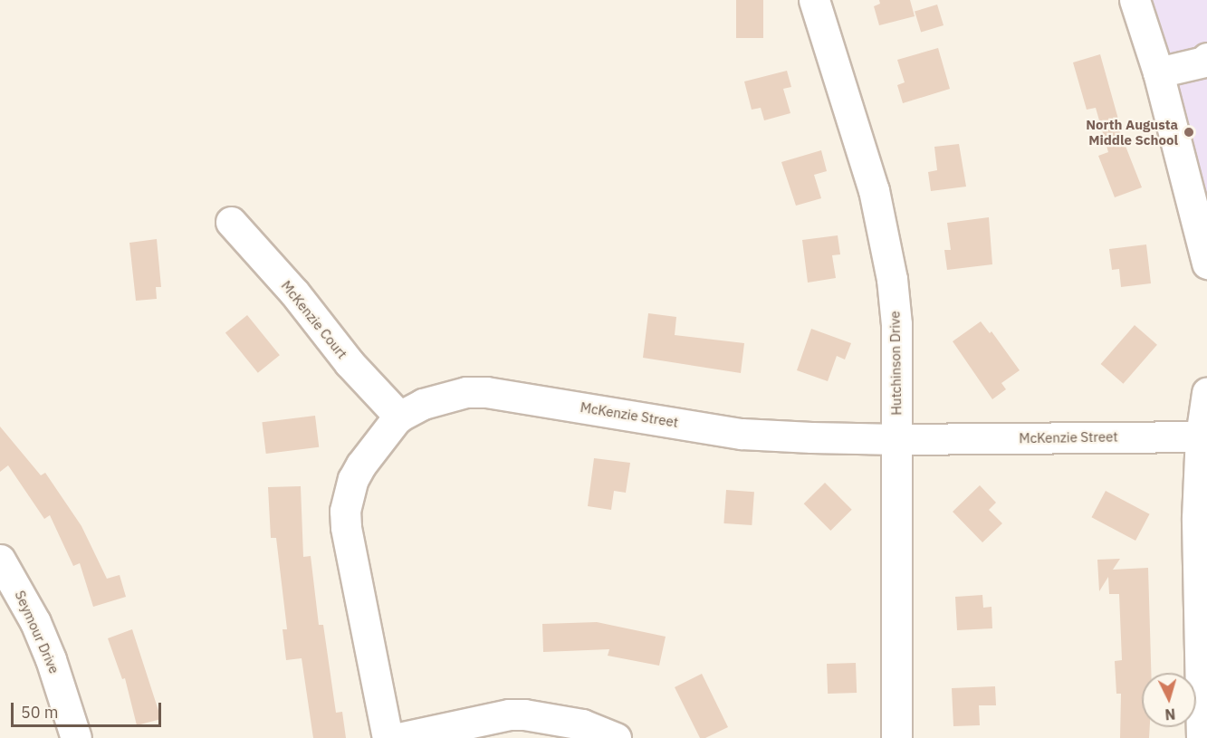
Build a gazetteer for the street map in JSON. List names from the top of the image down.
{
  "streets": {
    "street": [
      "McKenzie Court",
      "Hutchinson Drive",
      "McKenzie Street",
      "Seymour Drive"
    ]
  },
  "crossings": [
    ["McKenzie Court", "McKenzie Street"],
    ["Hutchinson Drive", "McKenzie Street"]
  ],
  "places": ["North Augusta Middle School"],
  "scale_bar": "50 m",
  "north": "bottom"
}
